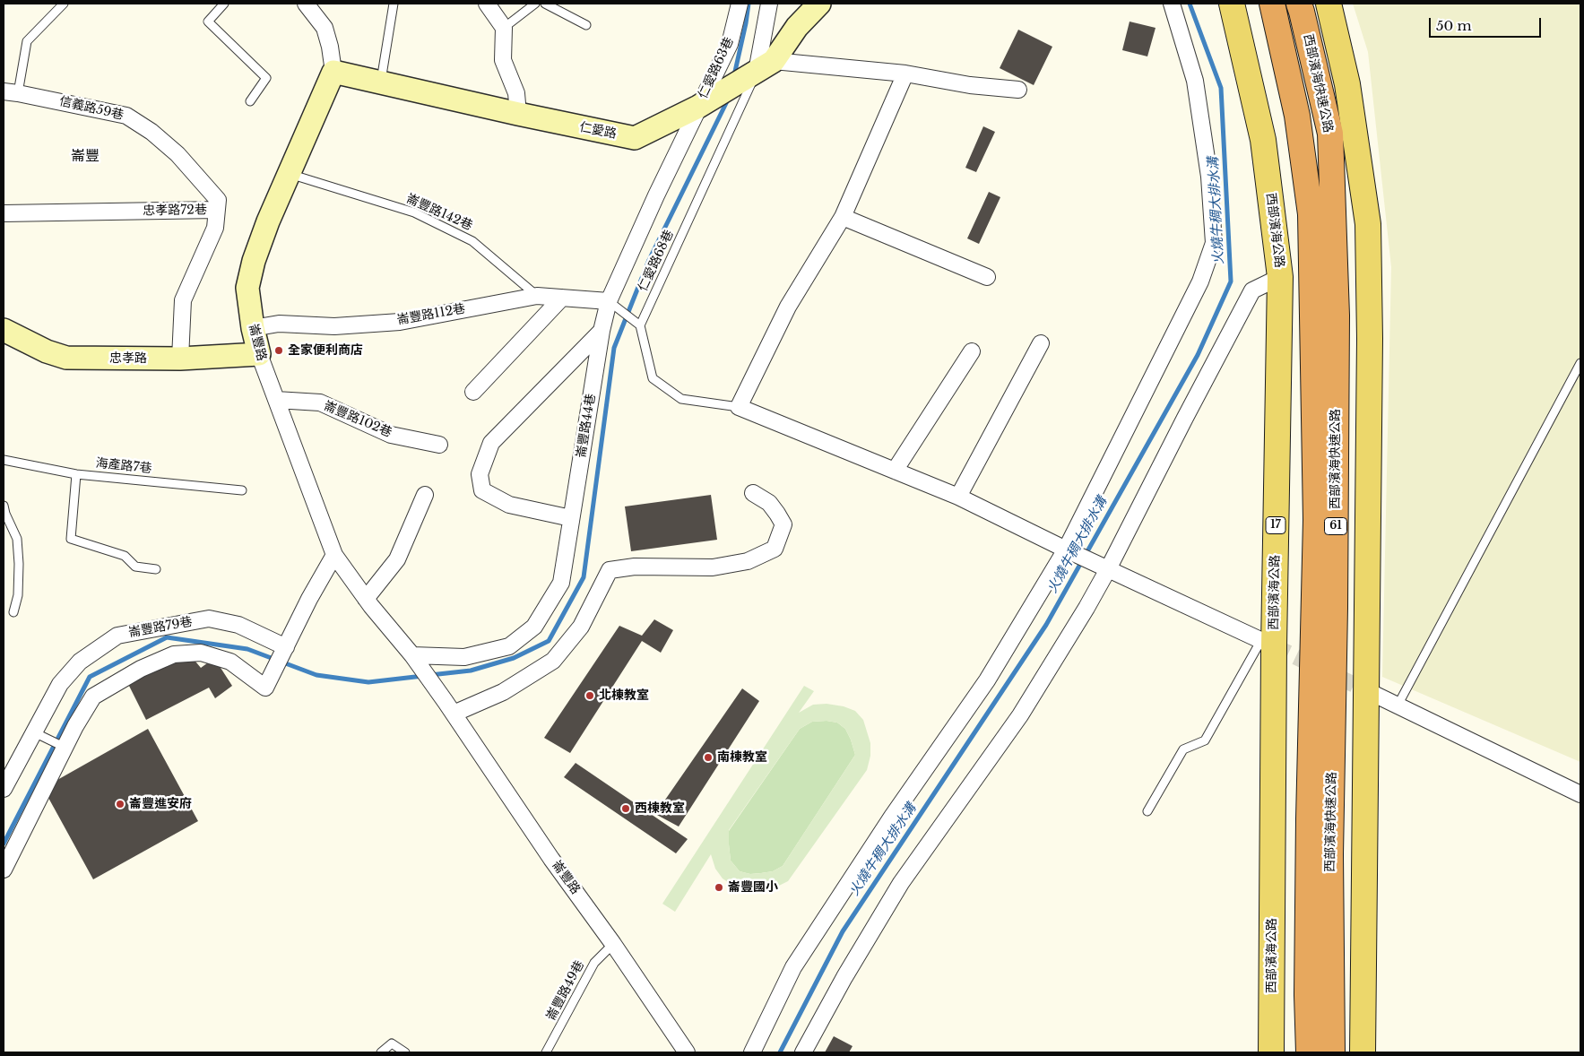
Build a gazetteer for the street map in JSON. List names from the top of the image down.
{
  "streets": {
    "highway": ["西部濱海快速公路", "61"],
    "main road": ["西部濱海公路", "17"],
    "street": [
      "仁愛路63巷",
      "信義路59巷",
      "仁愛路",
      "忠孝路72巷",
      "崙豐路112巷",
      "崙豐路",
      "忠孝路",
      "崙豐路102巷",
      "崙豐路44巷",
      "崙豐路79巷"
    ],
    "lane": [
      "崙豐路142巷",
      "仁愛路68巷",
      "海產路7巷",
      "崙豐路49巷"
    ]
  },
  "crossings": [
    ["仁愛路63巷", "仁愛路"],
    ["仁愛路63巷", "崙豐路44巷"],
    ["信義路59巷", "忠孝路72巷"],
    ["仁愛路", "仁愛路68巷"],
    ["仁愛路", "崙豐路"],
    ["仁愛路", "崙豐路44巷"],
    ["忠孝路72巷", "忠孝路"],
    ["崙豐路142巷", "崙豐路112巷"],
    ["崙豐路142巷", "崙豐路"],
    ["崙豐路112巷", "崙豐路"],
    ["崙豐路112巷", "崙豐路44巷"],
    ["崙豐路", "忠孝路"],
    ["崙豐路", "崙豐路102巷"],
    ["崙豐路", "崙豐路44巷"],
    ["崙豐路", "崙豐路49巷"]
  ],
  "districts": ["崙豐"],
  "water": ["火燒牛稠大排水溝"],
  "places": [
    "全家便利商店",
    "北棟教室",
    "南棟教室",
    "崙豐進安府",
    "西棟教室",
    "崙豐國小"
  ],
  "scale_bar": "50 m"
}
